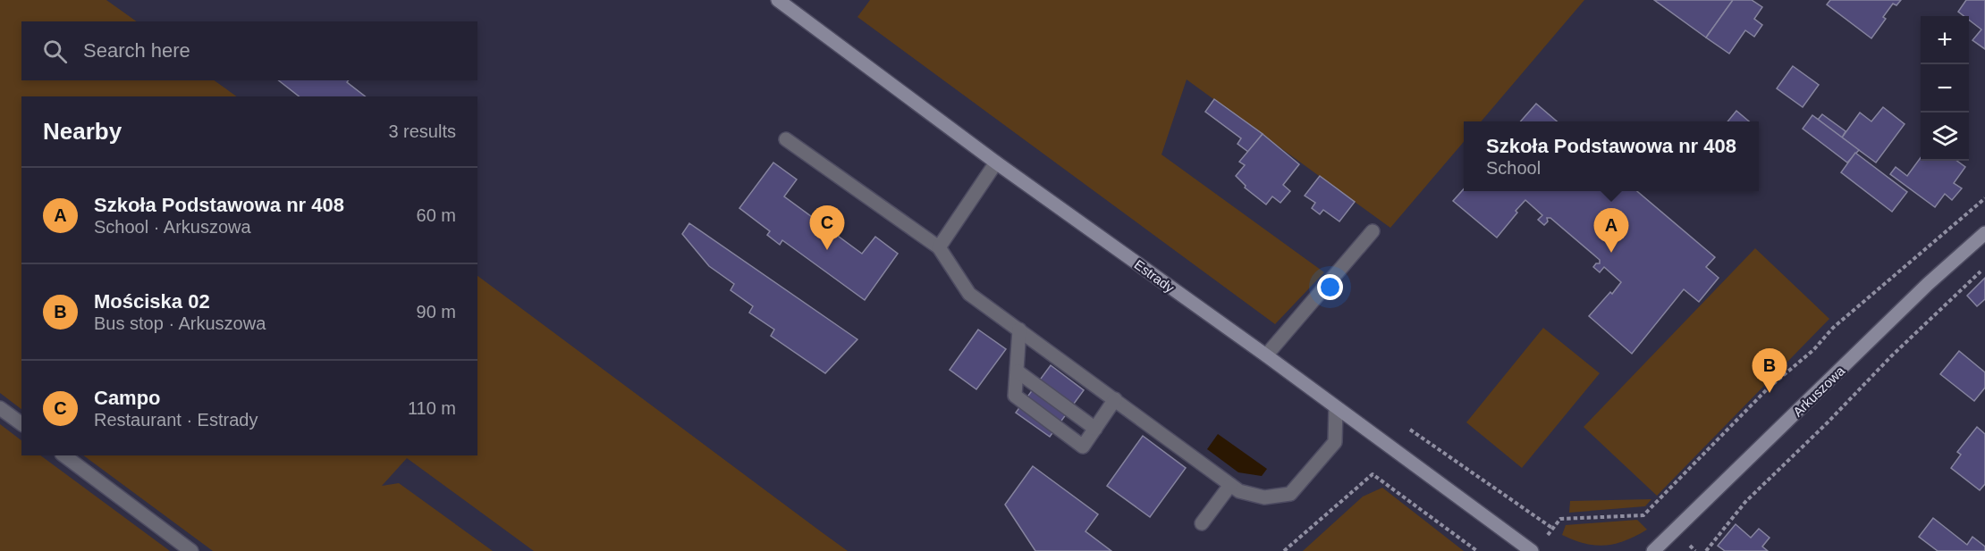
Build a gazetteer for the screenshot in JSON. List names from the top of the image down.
{
  "streets": {
    "main road": ["Estrady", "Arkuszowa"]
  },
  "page": {
    "map_buttons": ["+", "−"],
    "search": "Search here",
    "heading": ["Nearby", "3 results"],
    "popup": ["Szkoła Podstawowa nr 408", "School"],
    "list": [
      {
        "mark": "A",
        "name": "Szkoła Podstawowa nr 408",
        "note": "School · Arkuszowa",
        "value": "60 m"
      },
      {
        "mark": "B",
        "name": "Mościska 02",
        "note": "Bus stop · Arkuszowa",
        "value": "90 m"
      },
      {
        "mark": "C",
        "name": "Campo",
        "note": "Restaurant · Estrady",
        "value": "110 m"
      }
    ],
    "pins": ["C", "A", "B"]
  }
}
